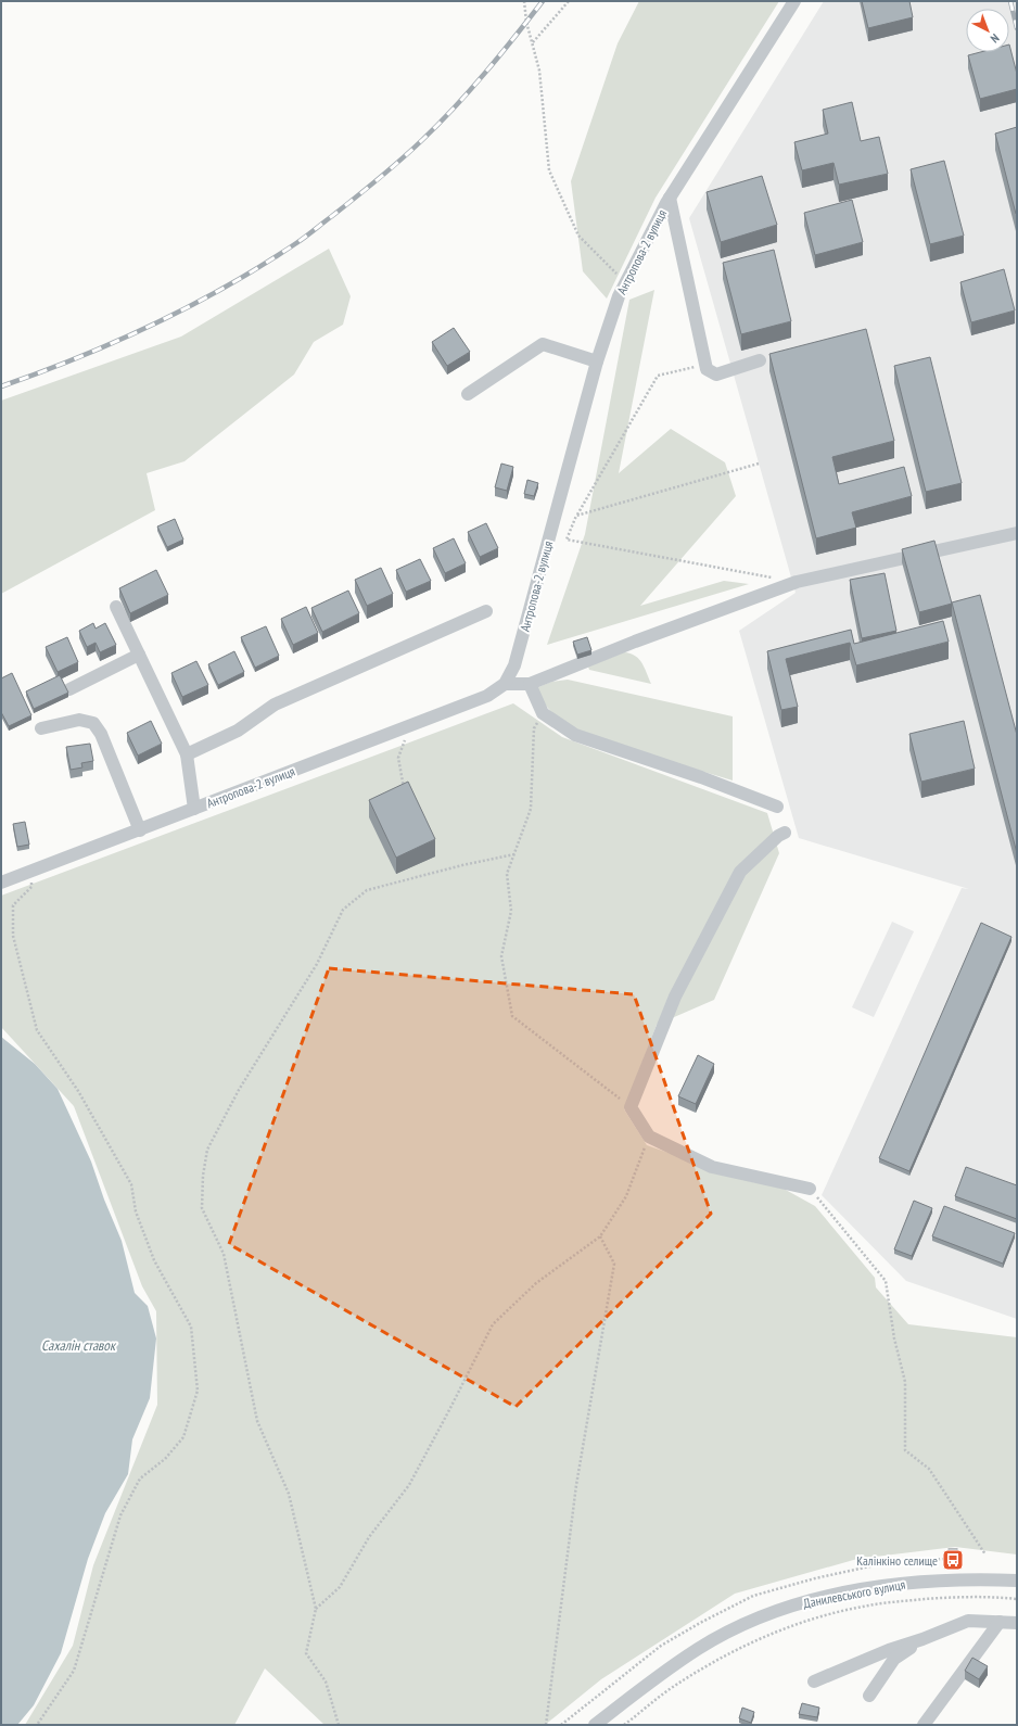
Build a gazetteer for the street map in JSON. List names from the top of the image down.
{
  "streets": {
    "street": ["Антропова-2 вулиця", "Данилевського вулиця"]
  },
  "water": ["Сахалін ставок"],
  "places": {
    "bus stop": ["Калінкіно селище"]
  },
  "north": "bottom right"
}
